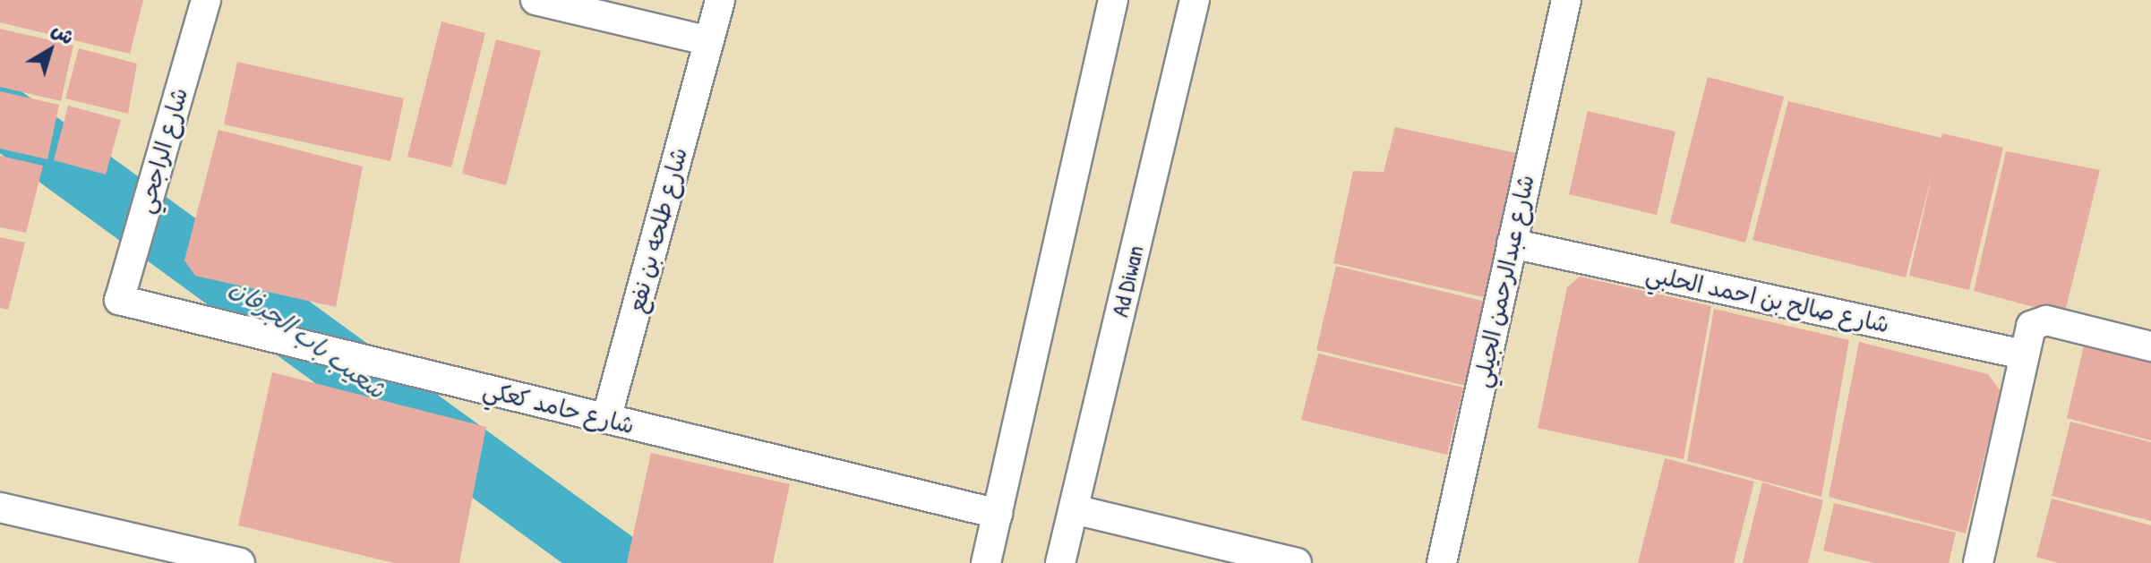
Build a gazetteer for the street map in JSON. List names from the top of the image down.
{
  "streets": {
    "street": [
      "شارع الراجحي",
      "شارع طلحه بن نفع",
      "Ad Diwan",
      "شارع عبدالرحمن الجيلي",
      "شارع صالح بن احمد الحلبي",
      "شارع حامد كعكي"
    ]
  },
  "crossings": [
    ["شارع الراجحي", "شارع حامد كعكي"],
    ["شارع طلحه بن نفع", "شارع حامد كعكي"],
    ["شارع عبدالرحمن الجيلي", "شارع صالح بن احمد الحلبي"]
  ],
  "water": ["شعيب باب الجرفان"],
  "north": "top right"
}
